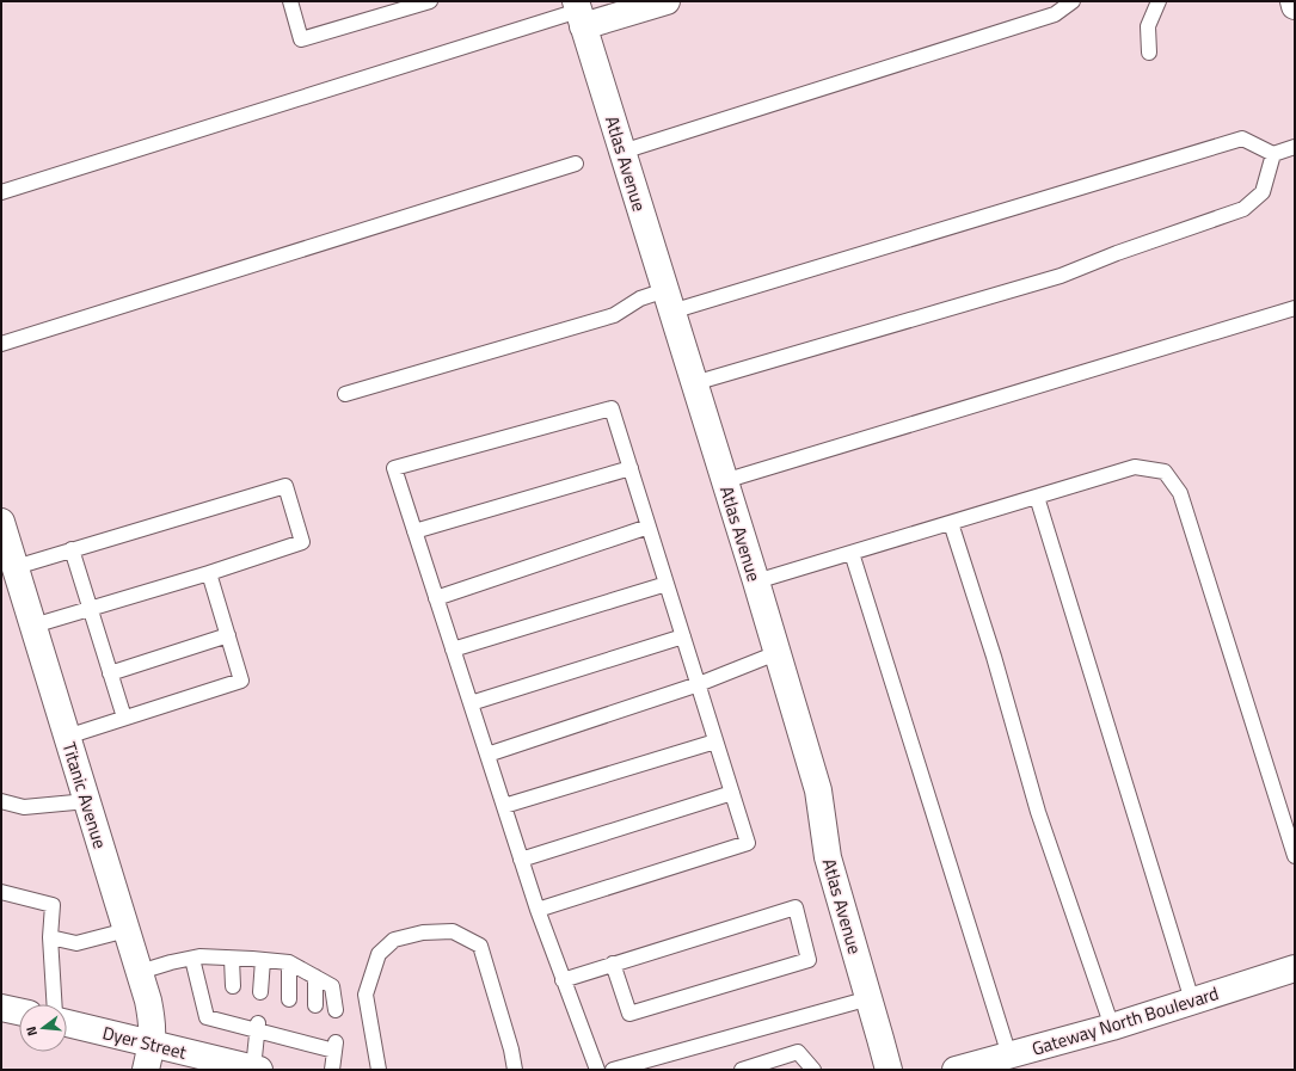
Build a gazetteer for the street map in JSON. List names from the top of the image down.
{
  "streets": {
    "street": [
      "Atlas Avenue",
      "Titanic Avenue",
      "Gateway North Boulevard",
      "Dyer Street"
    ]
  },
  "crossings": [
    ["Titanic Avenue", "Dyer Street"]
  ],
  "north": "left"
}
